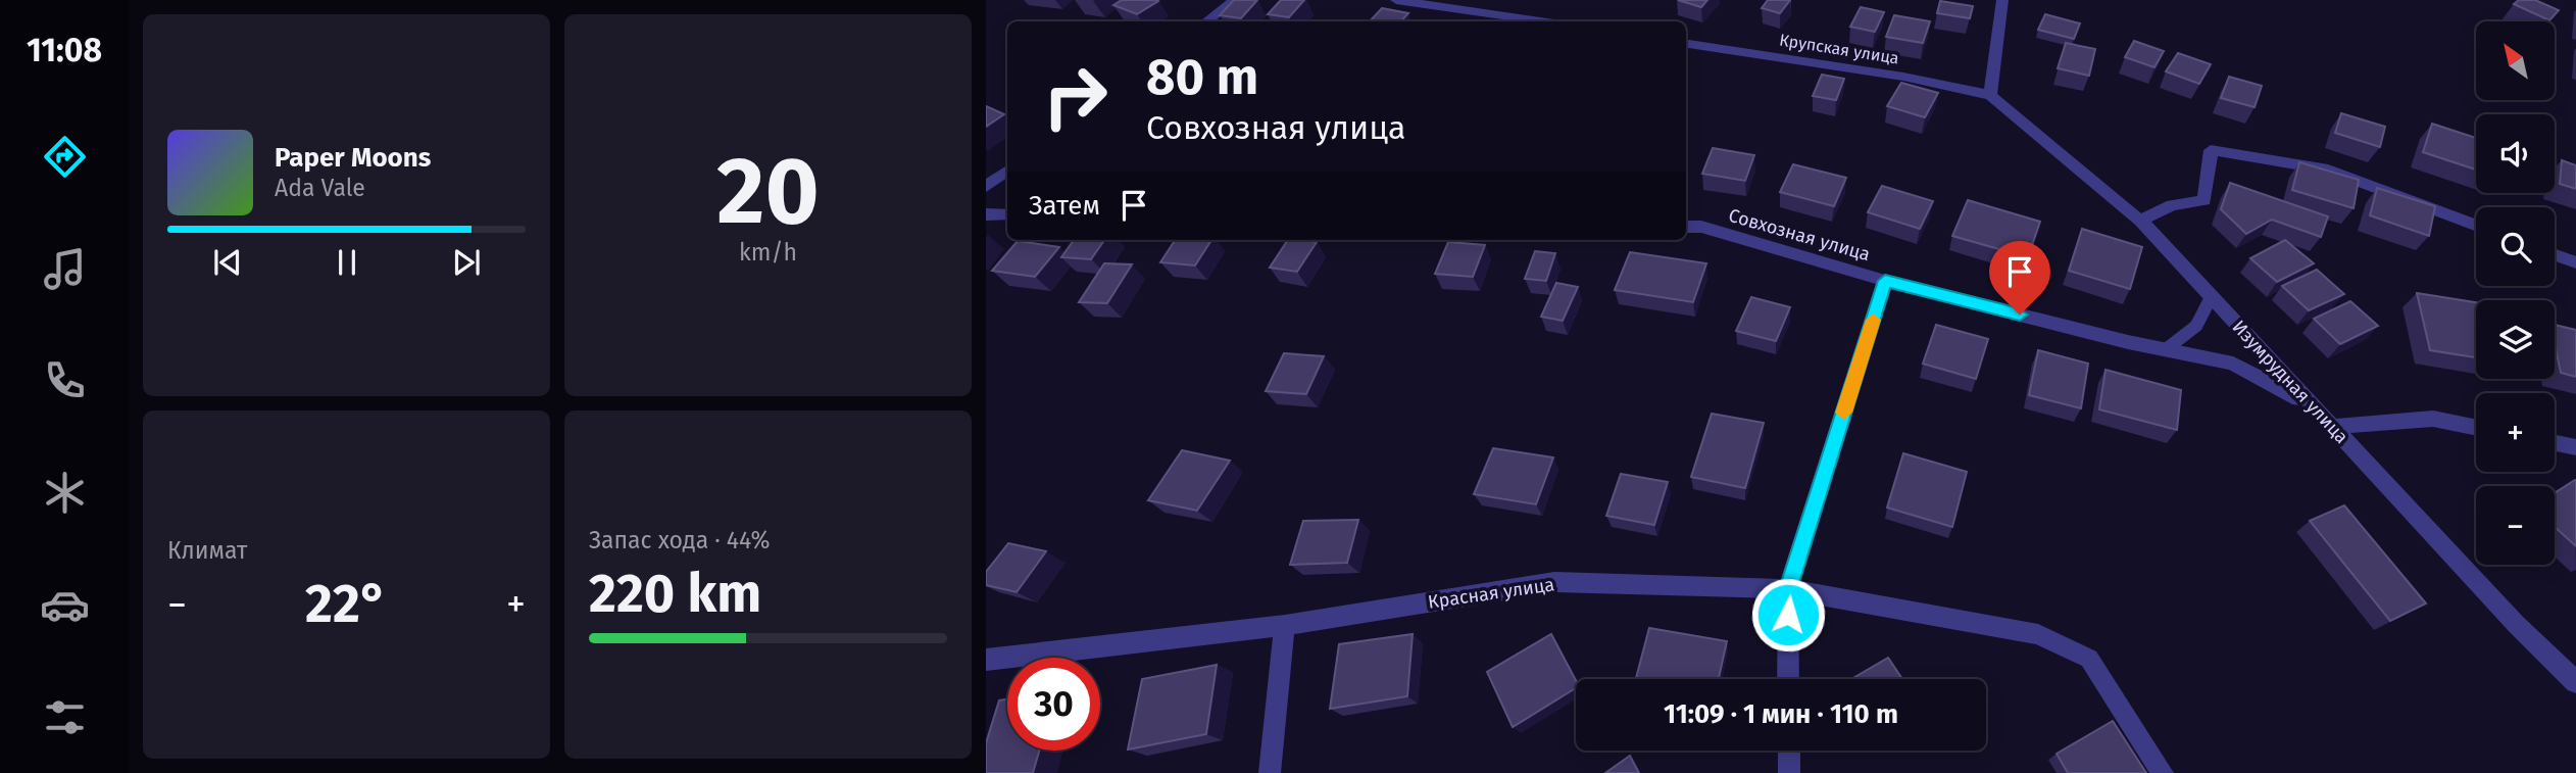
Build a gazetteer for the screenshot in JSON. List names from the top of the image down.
{
  "streets": {
    "street": [
      "Крупская улица",
      "Совхозная улица",
      "Изумрудная улица",
      "Красная улица"
    ]
  },
  "crossings": [
    ["Крупская улица", "Изумрудная улица"],
    ["Совхозная улица", "Изумрудная улица"]
  ],
  "north": "top left",
  "page": {
    "tabs": "11:08",
    "tile": [
      ["20", "km/h"],
      "Климат",
      ["Запас хода · 44%", "220 km"]
    ],
    "map_buttons": ["+", "−"],
    "turn": ["80 m", "Совхозная улица"],
    "song": ["Paper Moons", "Ada Vale"],
    "then": "Затем",
    "heat": ["−", "22°", "+"],
    "limit": "30",
    "trip": "11:09 · 1 мин · 110 m"
  }
}
